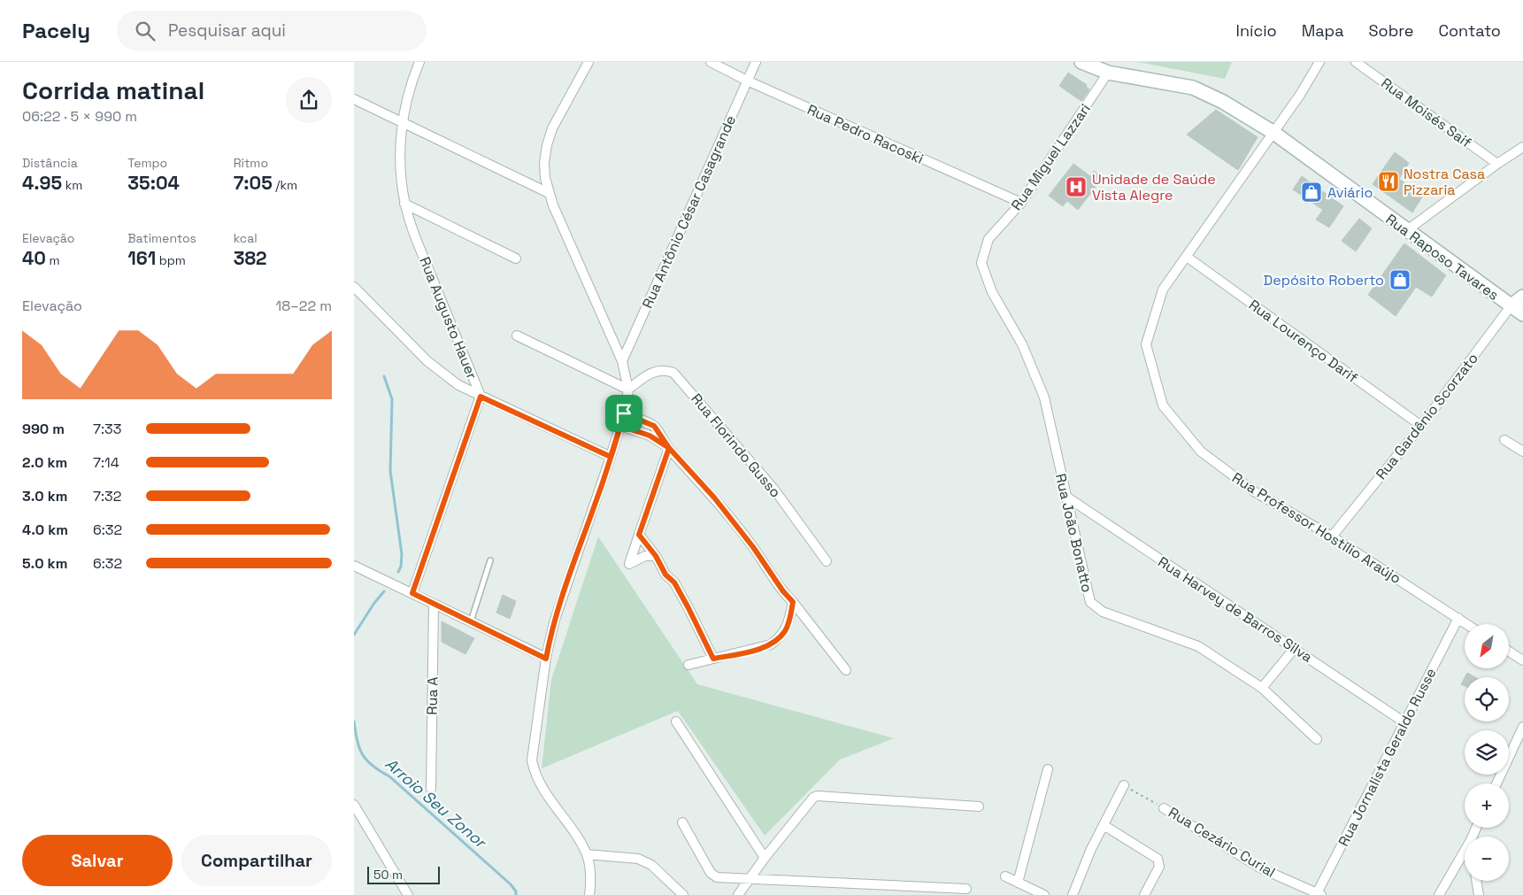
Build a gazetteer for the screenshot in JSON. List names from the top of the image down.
{
  "streets": {
    "main road": ["Rua Raposo Tavares", "Rua Gardênio Scorzato"],
    "street": [
      "Rua Moisés Saif",
      "Rua Pedro Racoski",
      "Rua Miguel Lazzari",
      "Rua Antônio César Casagrande",
      "Rua Augusto Hauer",
      "Rua Lourenço Darif",
      "Rua Florindo Gusso",
      "Rua Professor Hostílio Araújo",
      "Rua João Bonatto",
      "Rua Harvey de Barros Silva",
      "Rua A",
      "Rua Jornalista Geraldo Russe",
      "Rua Cezário Curial"
    ]
  },
  "crossings": [
    ["Rua Pedro Racoski", "Rua Miguel Lazzari"],
    ["Rua Pedro Racoski", "Rua Antônio César Casagrande"],
    ["Rua Miguel Lazzari", "Rua Raposo Tavares"],
    ["Rua Miguel Lazzari", "Rua João Bonatto"],
    ["Rua Raposo Tavares", "Rua Gardênio Scorzato"],
    ["Rua Raposo Tavares", "Rua Professor Hostílio Araújo"],
    ["Rua Lourenço Darif", "Rua Gardênio Scorzato"],
    ["Rua Lourenço Darif", "Rua Professor Hostílio Araújo"],
    ["Rua Gardênio Scorzato", "Rua Professor Hostílio Araújo"],
    ["Rua Professor Hostílio Araújo", "Rua Jornalista Geraldo Russe"],
    ["Rua João Bonatto", "Rua Harvey de Barros Silva"],
    ["Rua Harvey de Barros Silva", "Rua Jornalista Geraldo Russe"],
    ["Rua Jornalista Geraldo Russe", "Rua Cezário Curial"]
  ],
  "water": ["Arroio Seu Zonor"],
  "places": {
    "restaurant": ["Nostra Casa Pizzaria"],
    "hospital": ["Unidade de Saúde Vista Alegre"],
    "shop": ["Aviário", "Depósito Roberto"]
  },
  "scale_bar": "50 m",
  "north": "bottom left",
  "page": {
    "header": "Pacely",
    "search": "Pesquisar aqui",
    "nav": [
      "Início",
      "Mapa",
      "Sobre",
      "Contato"
    ],
    "heading": ["Corrida matinal", "06:22 · 5 × 990 m"],
    "stats": [
      ["Distância", "4.95 km"],
      ["Tempo", "35:04"],
      ["Ritmo", "7:05 /km"],
      ["Elevação", "40 m"],
      ["Batimentos", "161 bpm"],
      ["kcal", "382"]
    ],
    "chart": ["Elevação", "18–22 m"],
    "list": [
      {
        "name": "990 m",
        "note": "7:33"
      },
      {
        "name": "2.0 km",
        "note": "7:14"
      },
      {
        "name": "3.0 km",
        "note": "7:32"
      },
      {
        "name": "4.0 km",
        "note": "6:32"
      },
      {
        "name": "5.0 km",
        "note": "6:32"
      }
    ],
    "map_buttons": ["+", "−"],
    "buttons": ["Salvar", "Compartilhar"],
    "scale": "50 m"
  }
}
